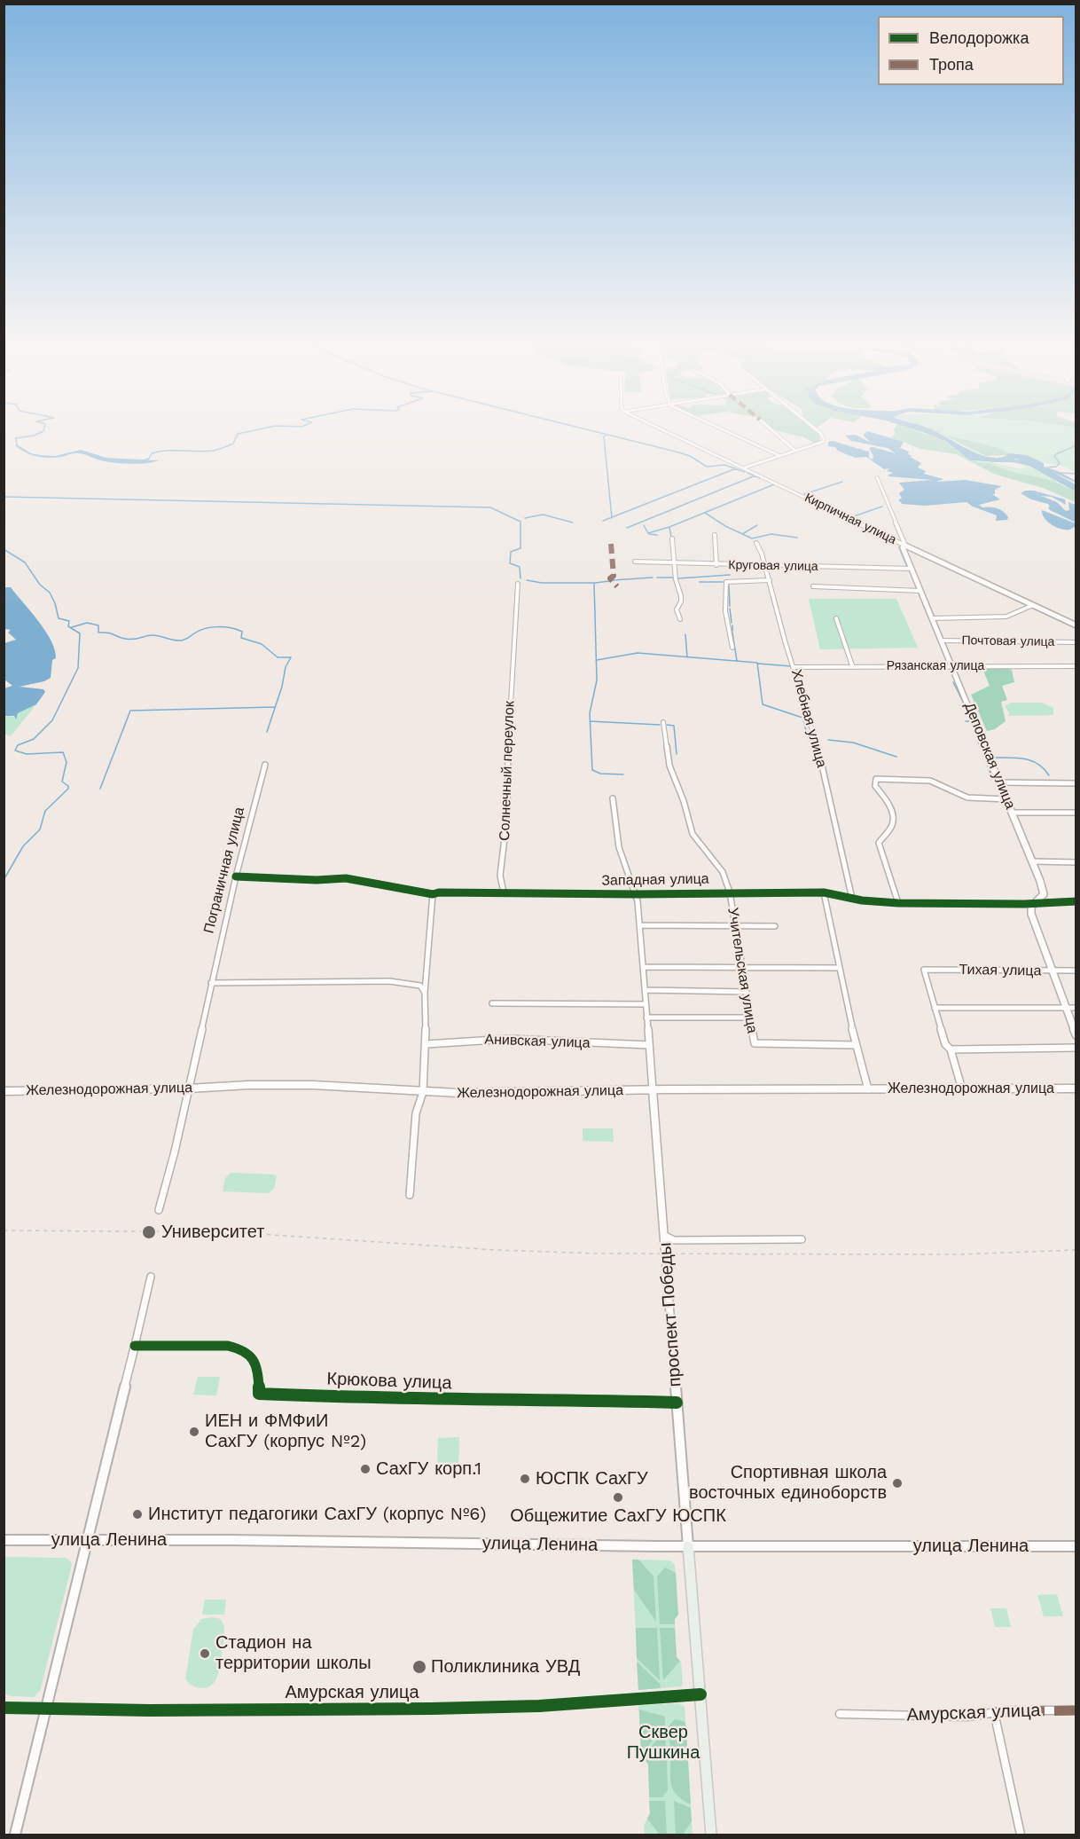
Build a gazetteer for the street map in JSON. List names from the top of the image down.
{
  "streets": {
    "main road": [
      "Кирпичная улица",
      "Деповская улица",
      "Железнодорожная улица",
      "проспект Победы",
      "улица Ленина"
    ],
    "street": [
      "Круговая улица",
      "Почтовая улица",
      "Рязанская улица",
      "Хлебная улица",
      "Солнечный переулок",
      "Пограничная улица",
      "Западная улица",
      "Учительская улица",
      "Тихая улица",
      "Анивская улица",
      "Крюкова улица",
      "Амурская улица"
    ]
  },
  "crossings": [
    ["Кирпичная улица", "Деповская улица"],
    ["Круговая улица", "Хлебная улица"],
    ["Круговая улица", "Деповская улица"],
    ["Почтовая улица", "Деповская улица"],
    ["Рязанская улица", "Хлебная улица"],
    ["Рязанская улица", "Деповская улица"],
    ["Хлебная улица", "Западная улица"],
    ["Деповская улица", "Западная улица"],
    ["Деповская улица", "Тихая улица"],
    ["Солнечный переулок", "Западная улица"],
    ["Пограничная улица", "Западная улица"],
    ["Пограничная улица", "Железнодорожная улица"],
    ["Западная улица", "Учительская улица"],
    ["Западная улица", "проспект Победы"],
    ["Анивская улица", "проспект Победы"],
    ["Железнодорожная улица", "проспект Победы"],
    ["проспект Победы", "Крюкова улица"],
    ["проспект Победы", "улица Ленина"],
    ["проспект Победы", "Амурская улица"]
  ],
  "parks": ["Сквер Пушкина"],
  "places": [
    "Университет",
    "ИЕН и ФМФиИ СахГУ (корпус №2)",
    "СахГУ корп.1",
    "ЮСПК СахГУ",
    "Спортивная школа восточных единоборств",
    "Общежитие СахГУ ЮСПК",
    "Институт педагогики СахГУ (корпус №6)",
    "Стадион на территории школы",
    "Поликлиника УВД"
  ],
  "legend": ["Велодорожка", "Тропа"]
}
